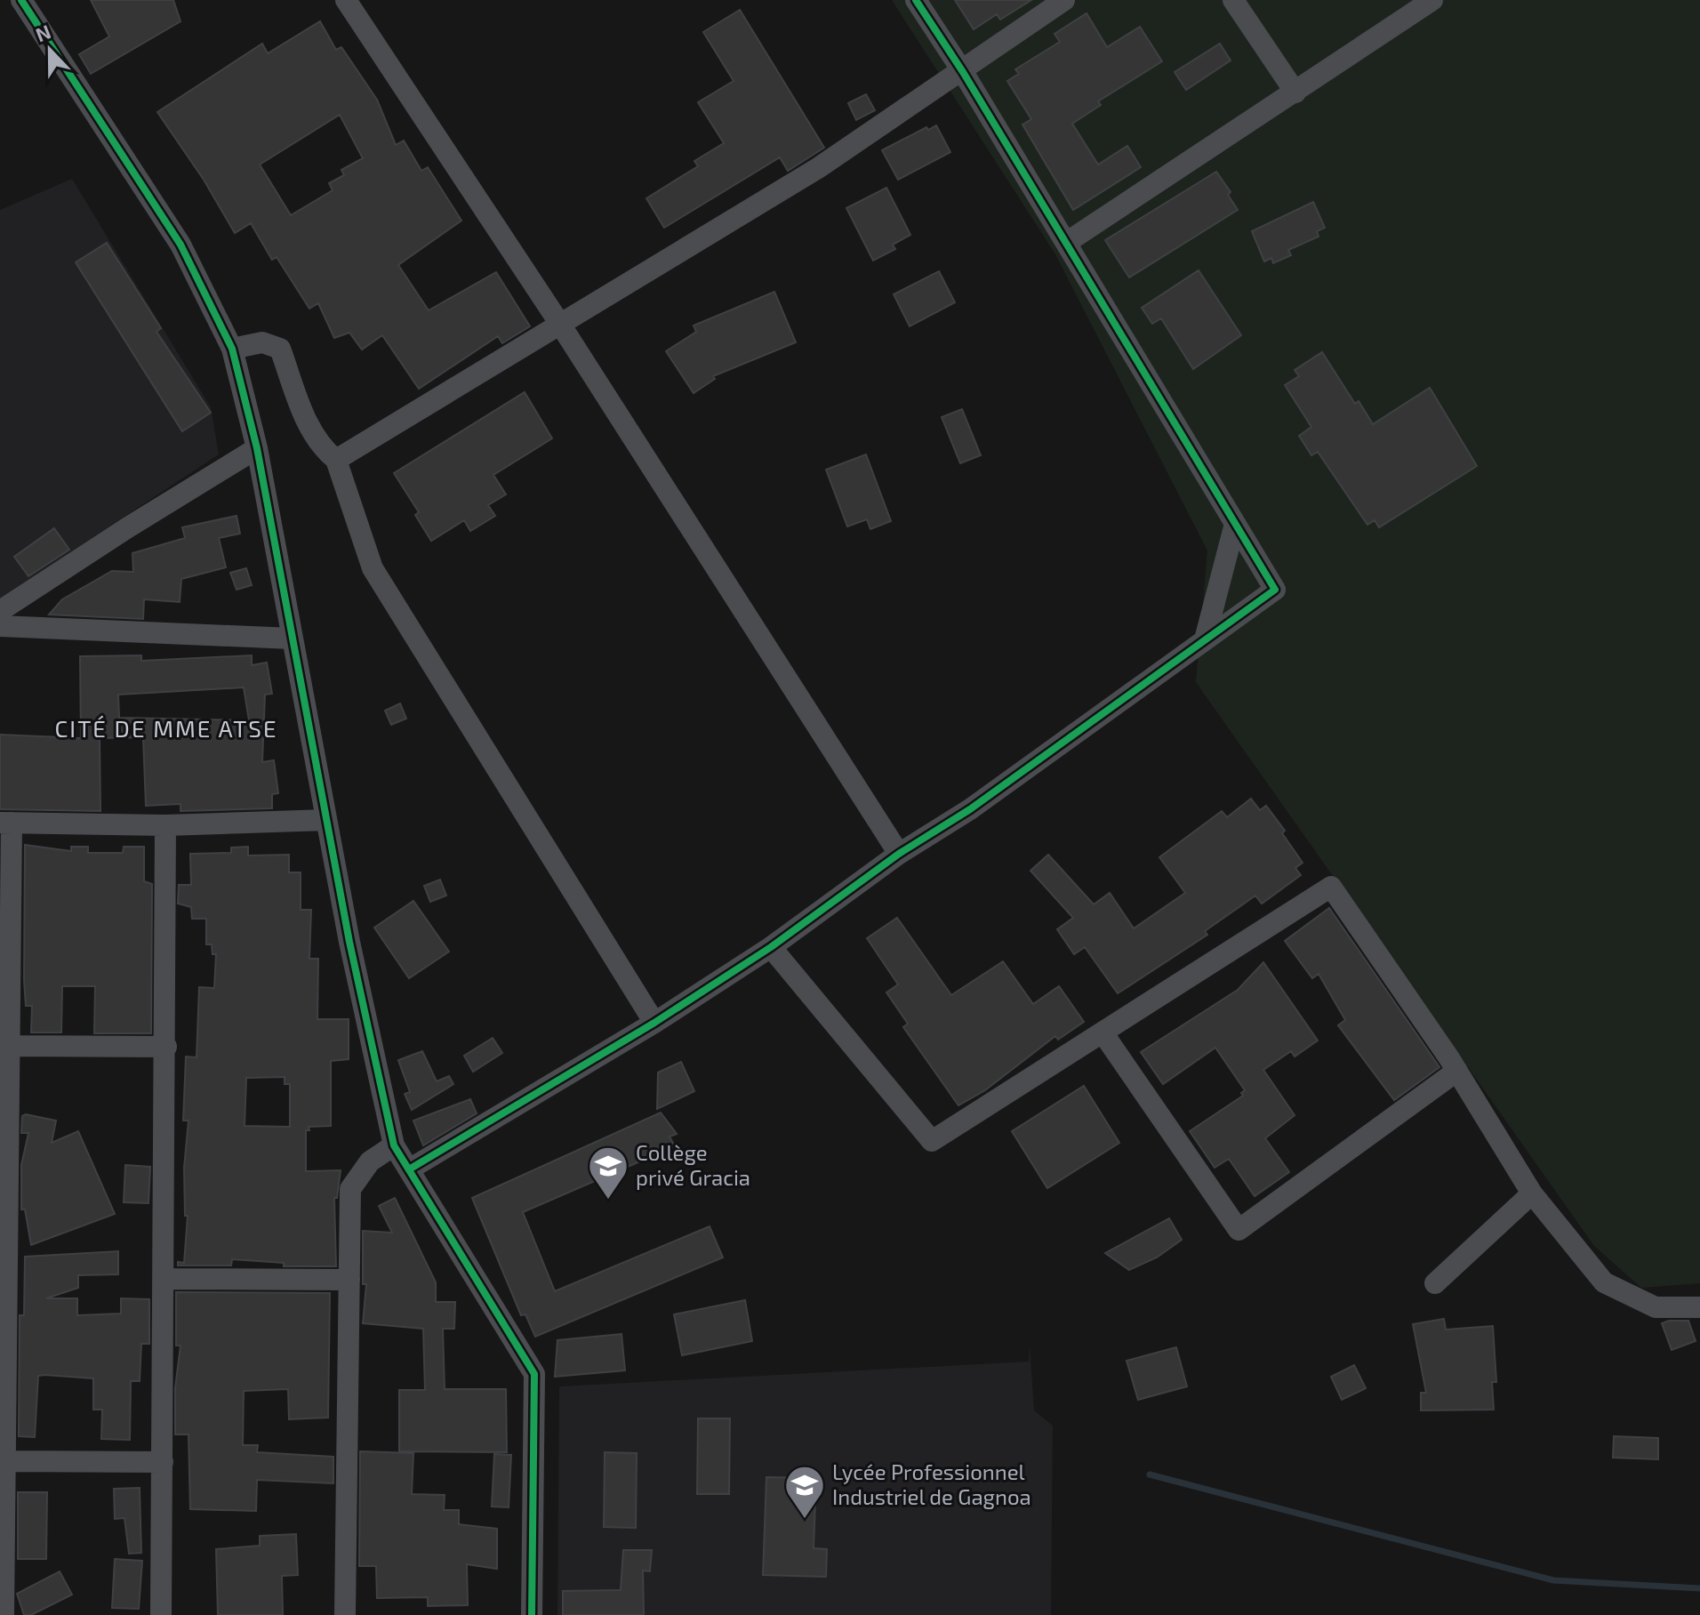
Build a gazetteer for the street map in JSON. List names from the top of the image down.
{
  "districts": ["CITÉ DE MME ATSE"],
  "places": {
    "school or university": ["Collège privé Gracia", "Lycée Professionnel Industriel de Gagnoa"]
  },
  "north": "top"
}
